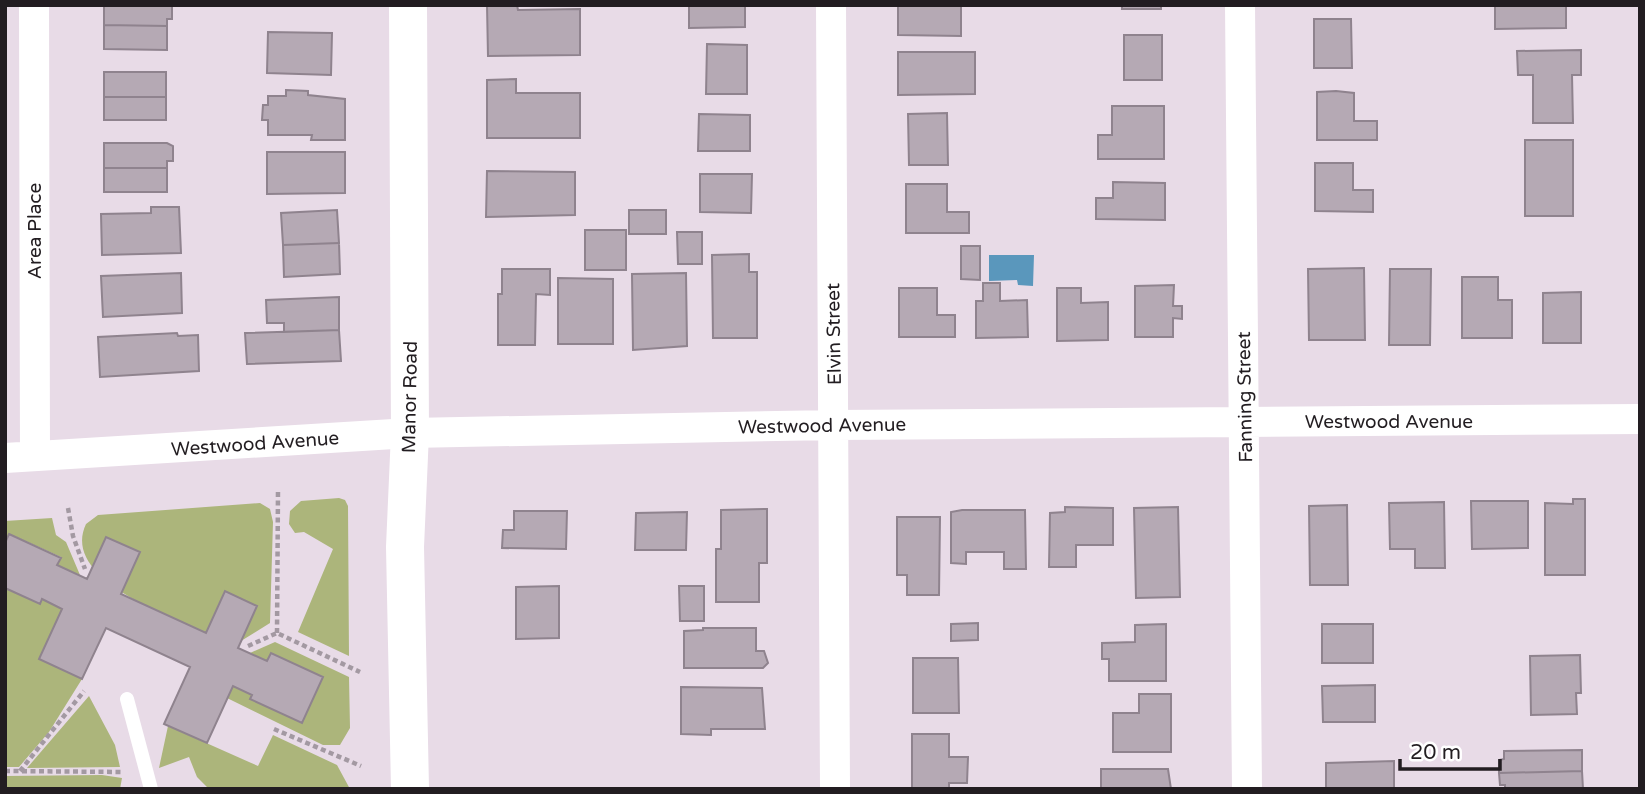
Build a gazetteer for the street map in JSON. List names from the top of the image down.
{
  "streets": {
    "street": [
      "Area Place",
      "Elvin Street",
      "Manor Road",
      "Fanning Street",
      "Westwood Avenue"
    ]
  },
  "crossings": [
    ["Area Place", "Westwood Avenue"],
    ["Elvin Street", "Westwood Avenue"],
    ["Manor Road", "Westwood Avenue"],
    ["Fanning Street", "Westwood Avenue"]
  ],
  "scale_bar": "20 m"
}
